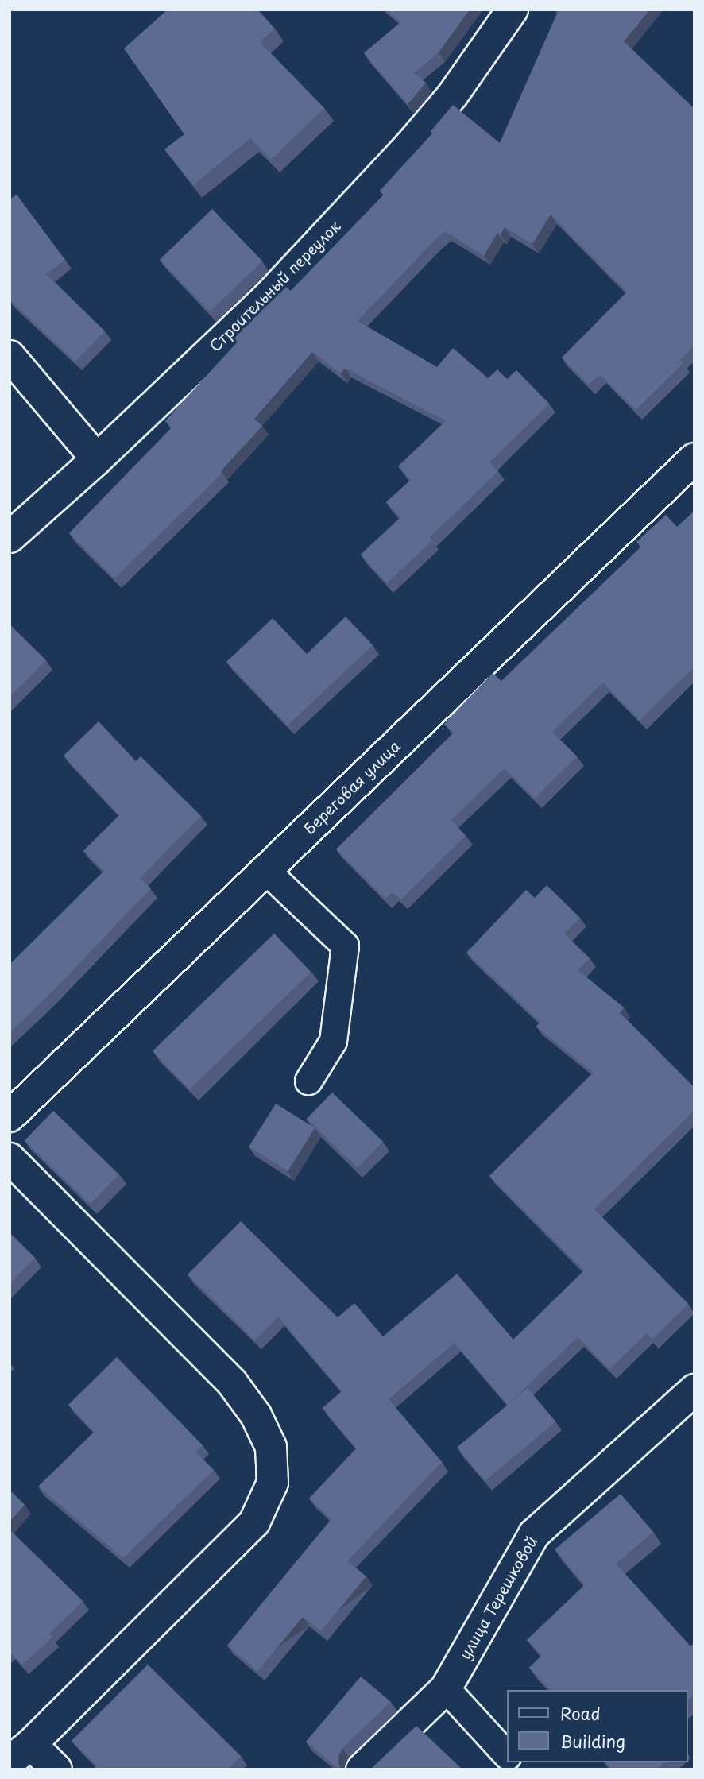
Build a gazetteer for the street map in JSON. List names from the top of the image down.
{
  "streets": {
    "street": ["Строительный переулок", "Береговая улица", "улица Терешковой"]
  },
  "legend": ["Road", "Building"]
}
